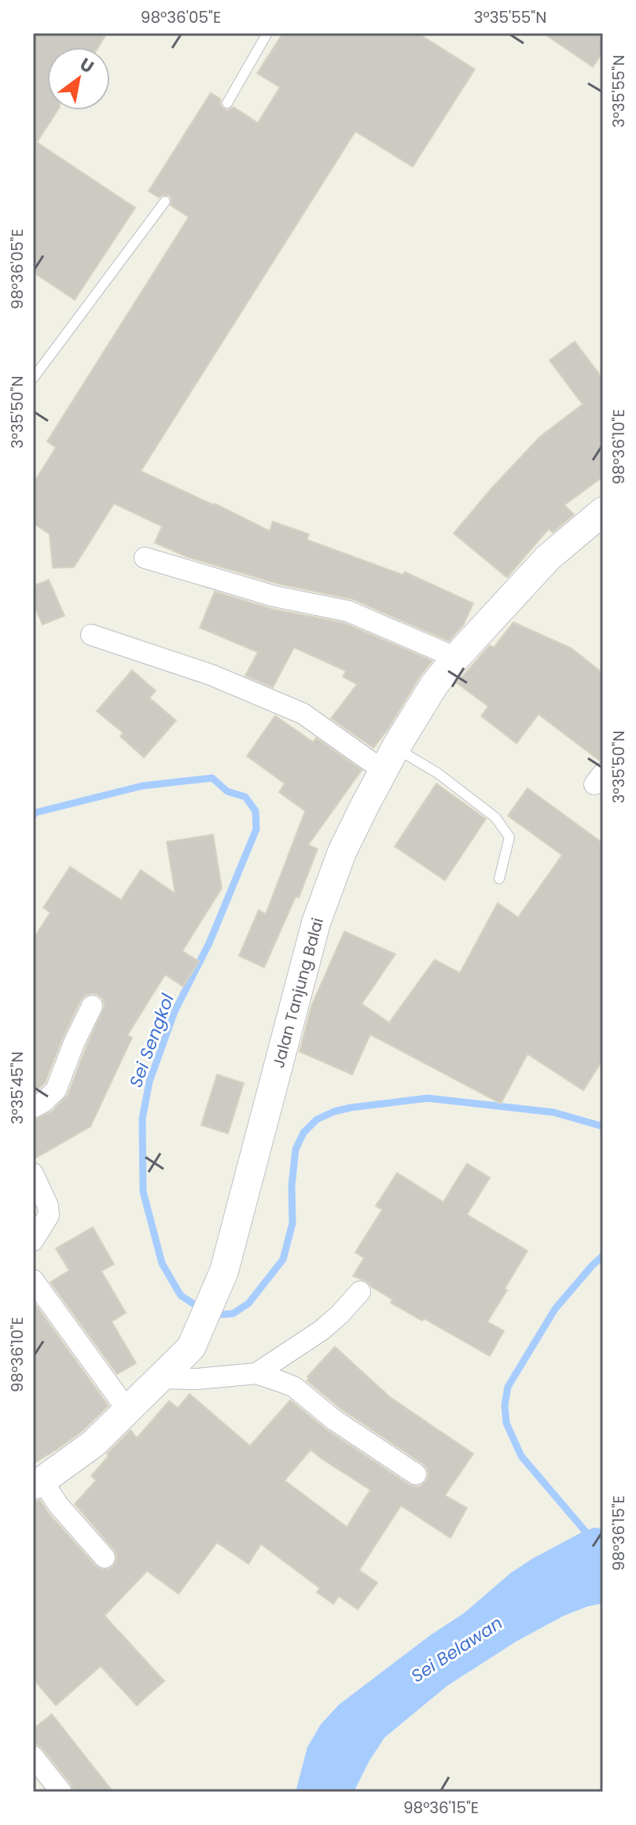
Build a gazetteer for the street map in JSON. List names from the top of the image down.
{
  "streets": {
    "street": ["Jalan Tanjung Balai"]
  },
  "water": ["Sei Sengkol", "Sei Belawan"],
  "north": "top right",
  "coordinates": [
    "98°36'05\"E",
    "3°35'55\"N",
    "3°35'50\"N",
    "98°36'10\"E",
    "3°35'45\"N",
    "98°36'15\"E"
  ]
}
